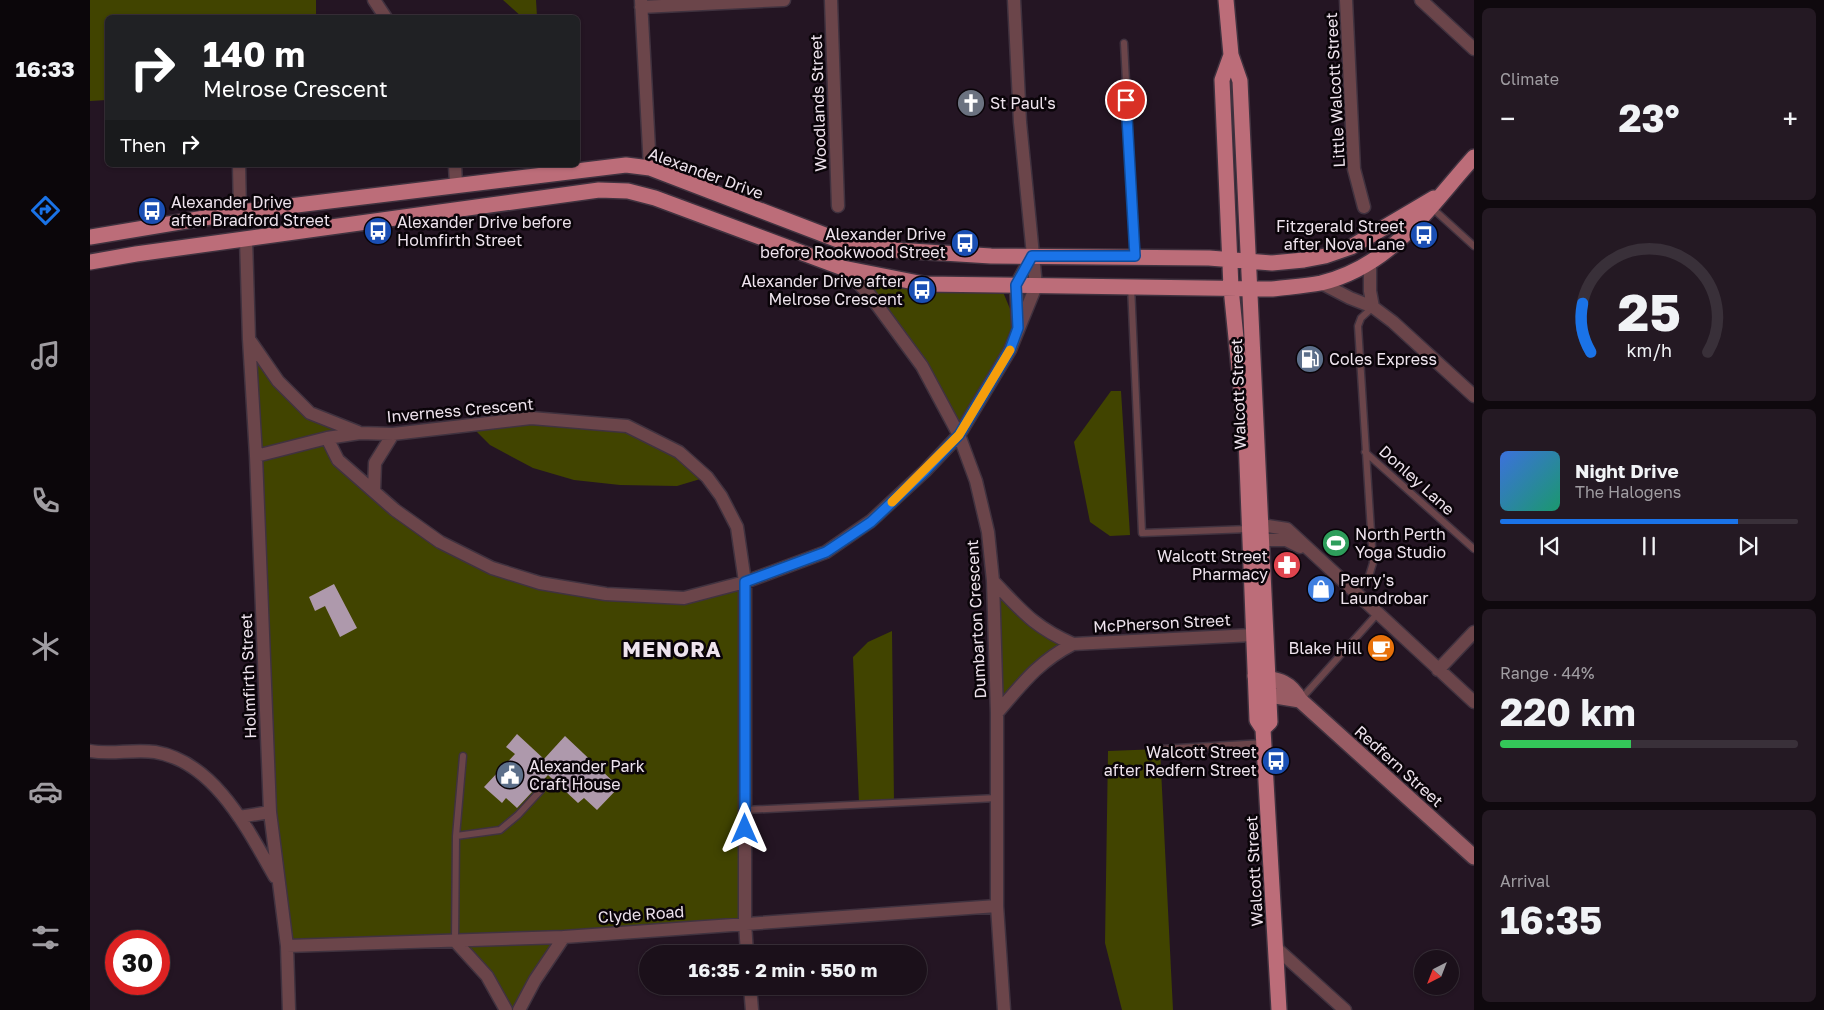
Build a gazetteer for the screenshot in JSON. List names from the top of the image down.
{
  "streets": {
    "main road": ["Alexander Drive", "Walcott Street"],
    "street": [
      "Little Walcott Street",
      "Woodlands Street",
      "Inverness Crescent",
      "Dumbarton Crescent",
      "McPherson Street",
      "Holmfirth Street",
      "Redfern Street",
      "Clyde Road"
    ],
    "lane": ["Donley Lane"]
  },
  "crossings": [
    ["Alexander Drive", "Walcott Street"],
    ["Walcott Street", "McPherson Street"],
    ["Walcott Street", "Redfern Street"],
    ["Inverness Crescent", "Holmfirth Street"],
    ["Inverness Crescent", "Clyde Road"],
    ["Dumbarton Crescent", "McPherson Street"],
    ["Dumbarton Crescent", "Clyde Road"],
    ["Holmfirth Street", "Clyde Road"]
  ],
  "districts": ["MENORA"],
  "places": {
    "church": ["St Paul's"],
    "bus stop": [
      "Alexander Drive after Bradford Street",
      "Alexander Drive before Holmfirth Street",
      "Fitzgerald Street after Nova Lane",
      "Alexander Drive before Rookwood Street",
      "Alexander Drive after Melrose Crescent",
      "Walcott Street after Redfern Street"
    ],
    "fuel station": ["Coles Express"],
    "sports": ["North Perth Yoga Studio"],
    "pharmacy": ["Walcott Street Pharmacy"],
    "shop": ["Perry's Laundrobar"],
    "cafe": ["Blake Hill"],
    "public building": ["Alexander Park Craft House"]
  },
  "north": "bottom left",
  "page": {
    "tabs": "16:33",
    "tile": [
      "Climate",
      ["Range · 44%", "220 km"],
      ["Arrival", "16:35"]
    ],
    "turn": ["140 m", "Melrose Crescent"],
    "heat": ["−", "23°", "+"],
    "then": "Then",
    "song": ["Night Drive", "The Halogens"],
    "limit": "30",
    "trip": "16:35 · 2 min · 550 m",
    "gauge": ["25", "km/h"]
  }
}
